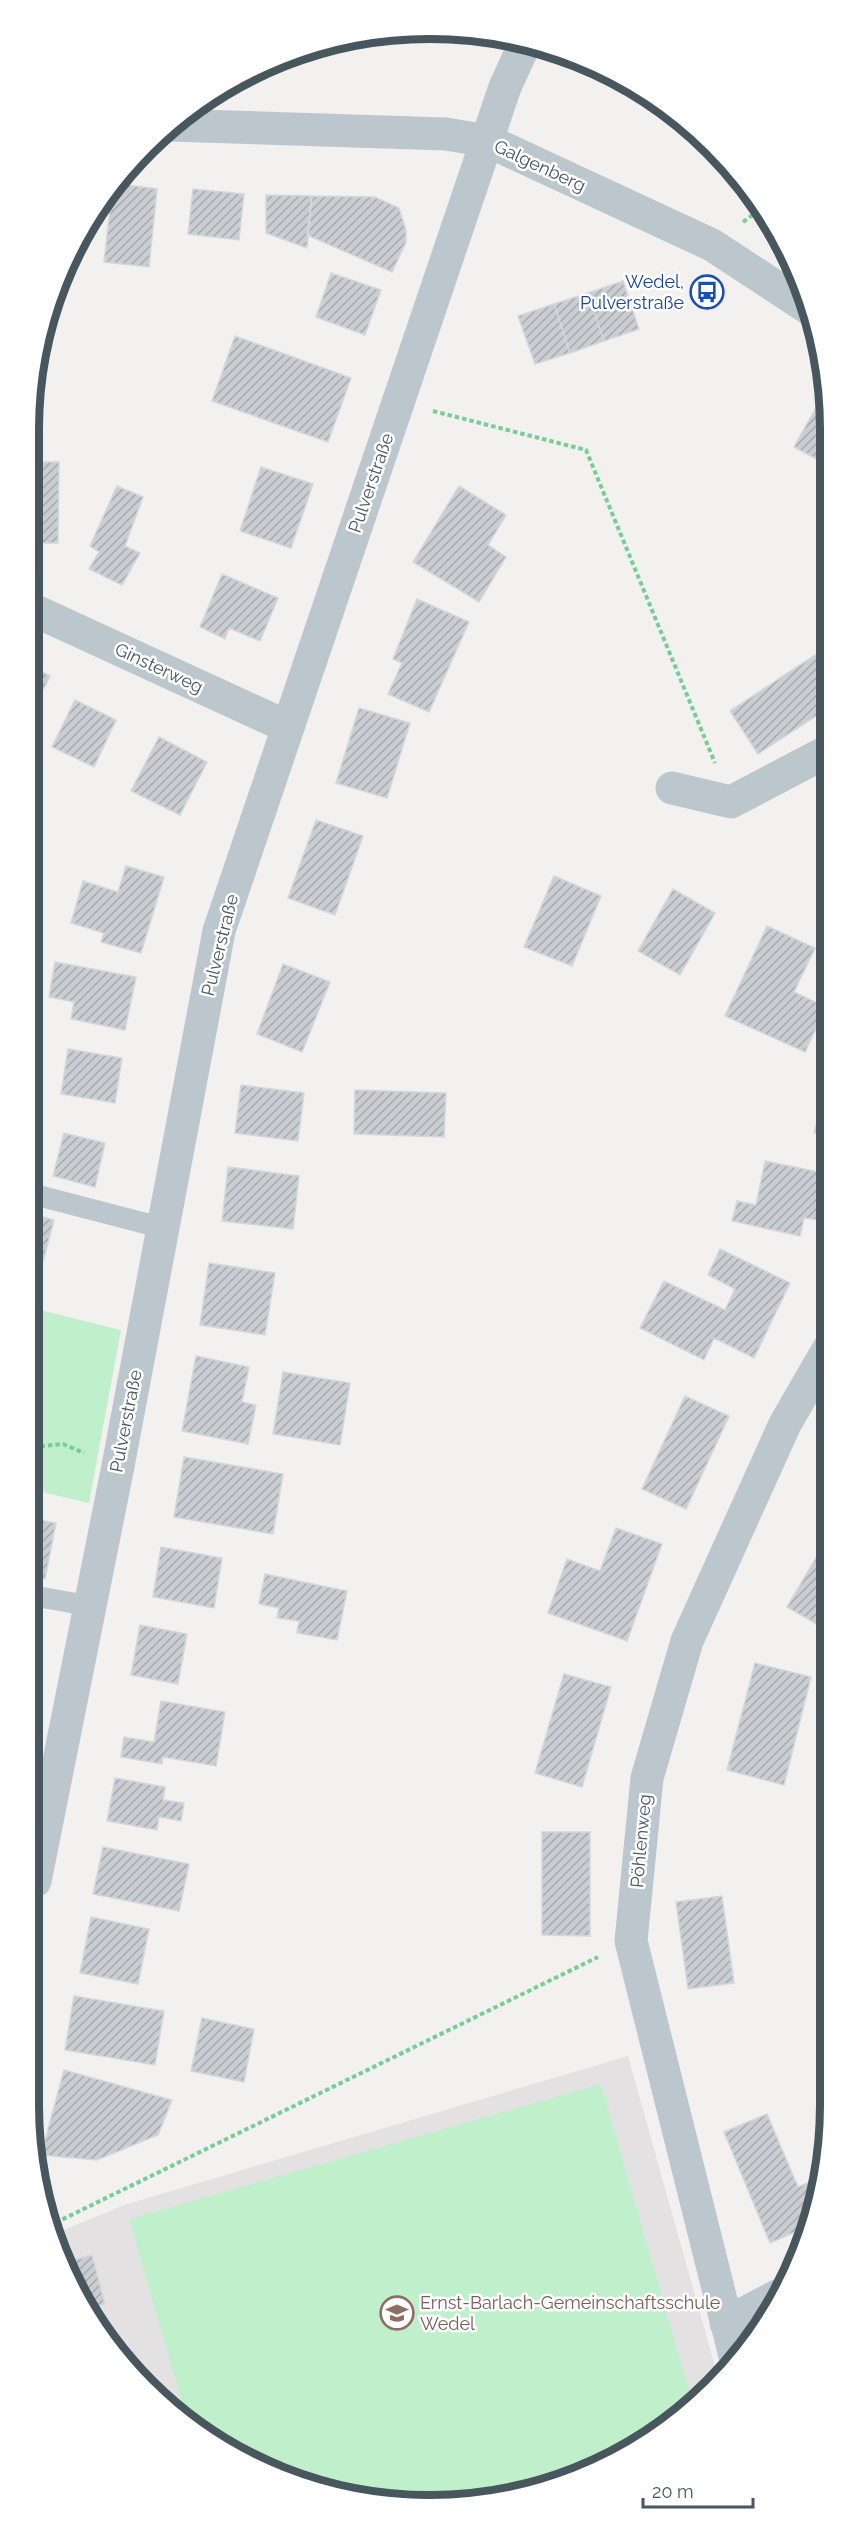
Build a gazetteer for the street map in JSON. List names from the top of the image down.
{
  "streets": {
    "street": [
      "Galgenberg",
      "Pulverstraße",
      "Ginsterweg",
      "Pöhlenweg"
    ]
  },
  "crossings": [
    ["Galgenberg", "Pulverstraße"],
    ["Pulverstraße", "Ginsterweg"]
  ],
  "places": {
    "bus stop": ["Wedel, Pulverstraße"],
    "school or university": ["Ernst-Barlach-Gemeinschaftsschule Wedel"]
  },
  "scale_bar": "20 m"
}
